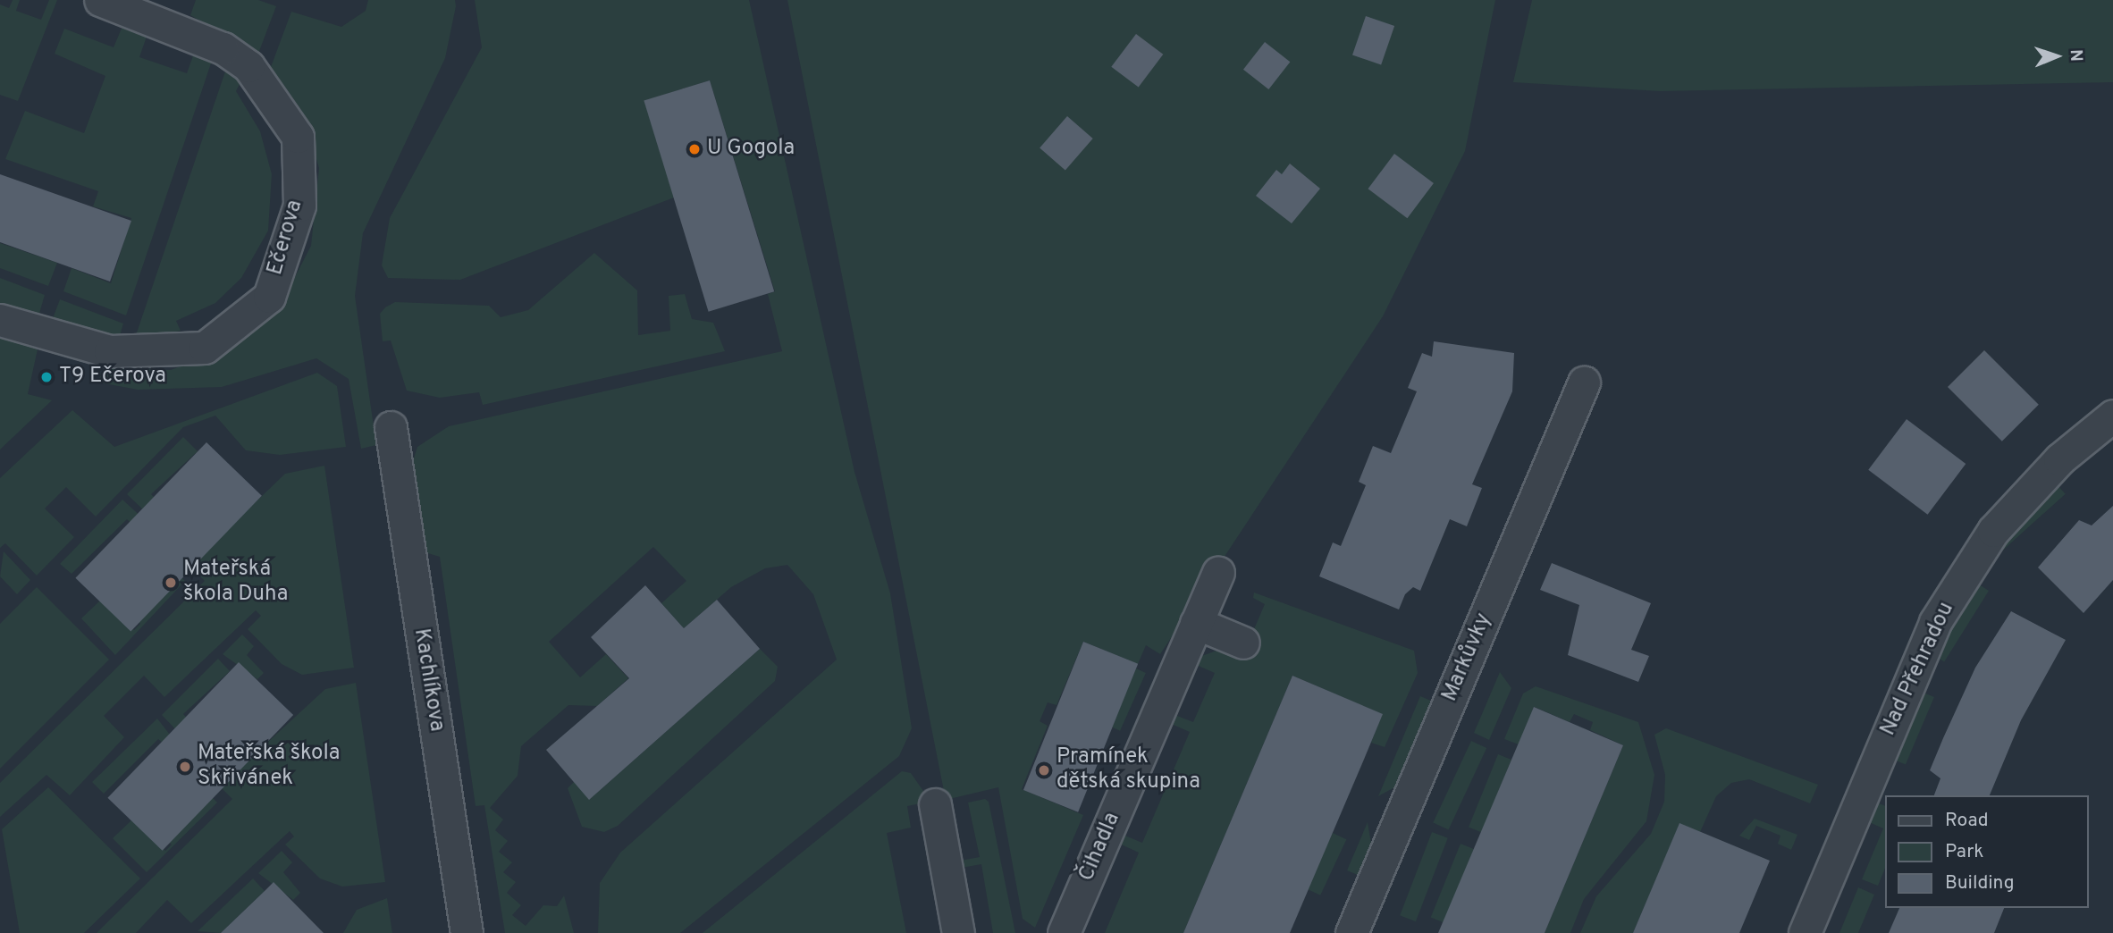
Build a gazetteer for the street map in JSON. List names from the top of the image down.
{
  "streets": {
    "street": [
      "Ečerova",
      "Markůvky",
      "Nad Přehradou",
      "Kachlíkova",
      "Čihadla"
    ]
  },
  "places": [
    "U Gogola",
    "T9 Ečerova",
    "Mateřská škola Duha",
    "Mateřská škola Skřivánek",
    "Pramínek dětská skupina"
  ],
  "legend": ["Road", "Park", "Building"],
  "north": "right"
}
